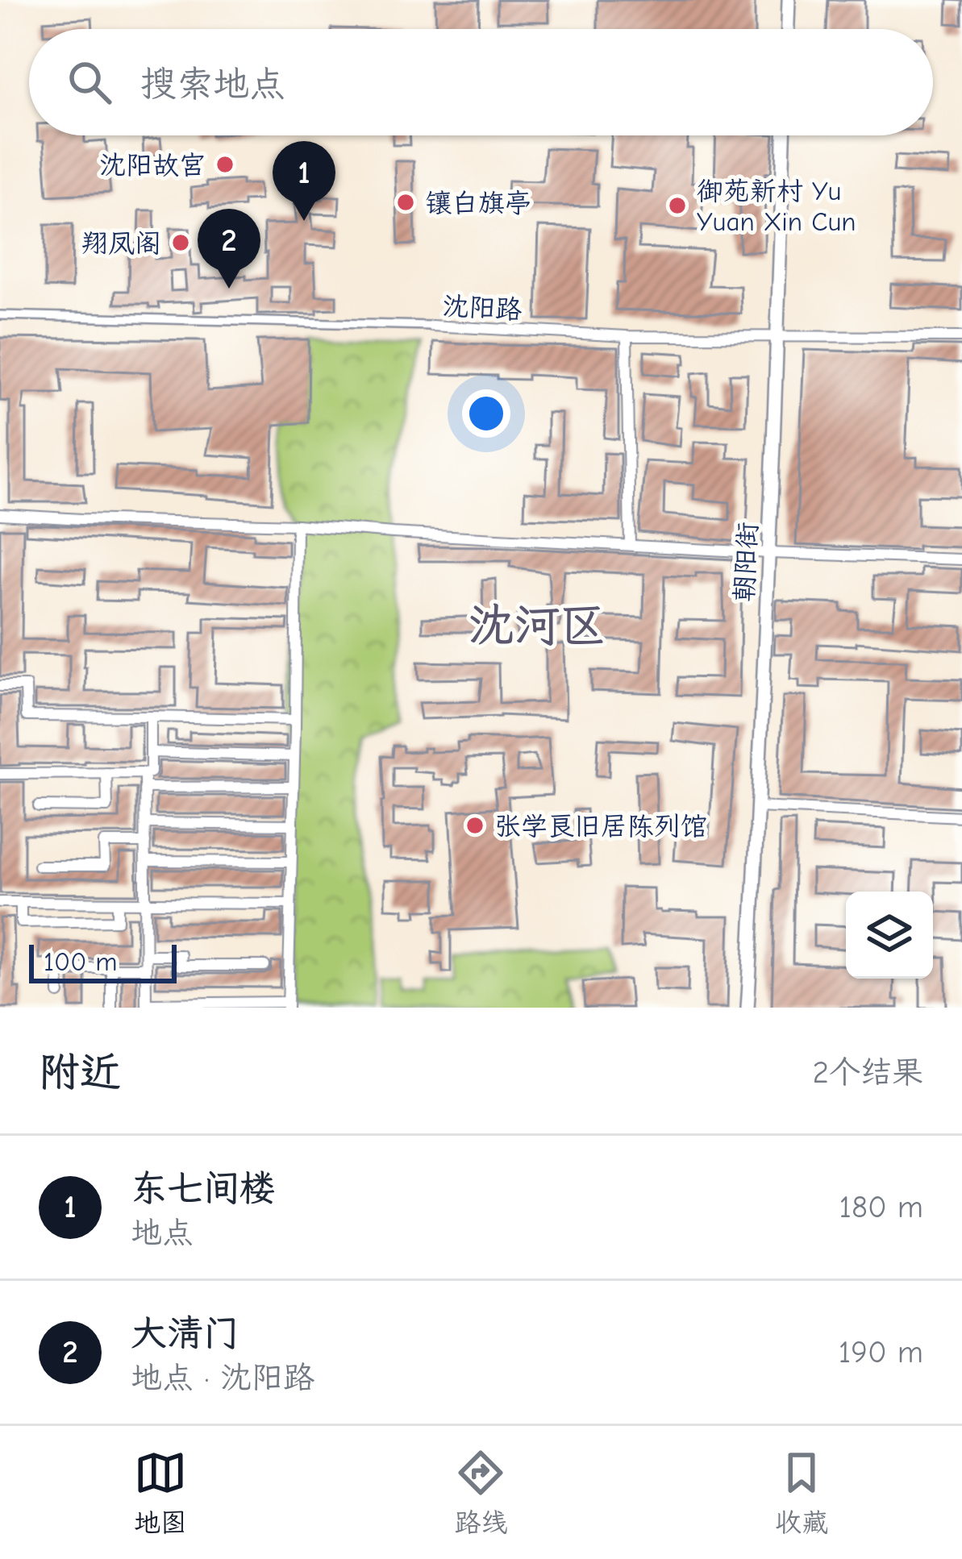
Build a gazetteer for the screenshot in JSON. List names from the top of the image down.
{
  "streets": {
    "street": ["沈阳路", "朝阳街"]
  },
  "crossings": [
    ["沈阳路", "朝阳街"]
  ],
  "districts": ["沈河区"],
  "places": [
    "沈阳故宫",
    "镶白旗亭",
    "御苑新村 Yu Yuan Xin Cun",
    "翔凤阁",
    "张学良旧居陈列馆"
  ],
  "scale_bar": "100 m",
  "page": {
    "search": "搜索地点",
    "pins": ["1", "2"],
    "scale": "100 m",
    "heading": ["附近", "2个结果"],
    "list": [
      {
        "mark": "1",
        "name": "东七间楼",
        "note": "地点",
        "value": "180 m"
      },
      {
        "mark": "2",
        "name": "大清门",
        "note": "地点 · 沈阳路",
        "value": "190 m"
      }
    ],
    "nav": ["地图", "路线", "收藏"]
  }
}
